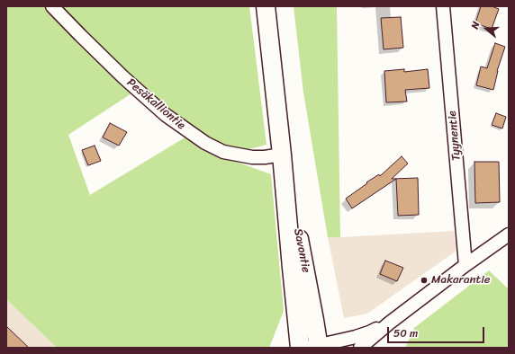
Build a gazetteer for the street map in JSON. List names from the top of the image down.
{
  "streets": {
    "main road": ["Savontie"],
    "street": ["Pesäkalliontie", "Tyynentie"]
  },
  "crossings": [
    ["Pesäkalliontie", "Savontie"]
  ],
  "places": ["Makarantie"],
  "scale_bar": "50 m",
  "north": "left"
}
